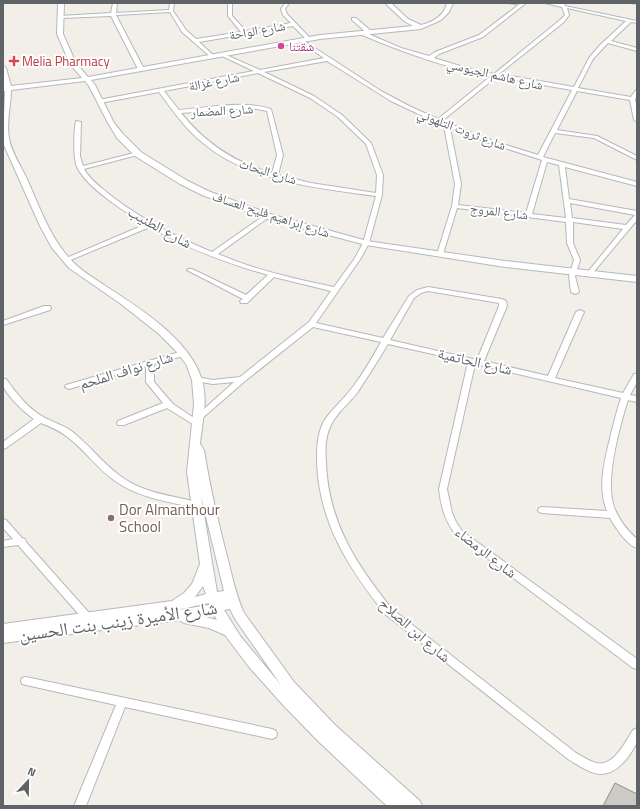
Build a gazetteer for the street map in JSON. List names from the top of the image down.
{
  "streets": {
    "street": [
      "شارع الواحة",
      "شارع هاشم الجيوسي",
      "شارع غزالة",
      "شارع المضمار",
      "شارع ثروت التلهوني",
      "شارع البحاث",
      "شارع المروج",
      "شارع إبراهيم فليح العساف",
      "شارع الطنيب",
      "شارع الحاتمية",
      "شارع نواف الملحم",
      "شارع الرمضاء",
      "شارع الأميرة زينب بنت الحسين",
      "شارع ابن الصلاح"
    ]
  },
  "crossings": [
    ["شارع غزالة", "شارع ثروت التلهوني"],
    ["شارع غزالة", "شارع البحاث"],
    ["شارع غزالة", "شارع إبراهيم فليح العساف"],
    ["شارع المضمار", "شارع البحاث"],
    ["شارع ثروت التلهوني", "شارع المروج"],
    ["شارع الحاتمية", "شارع الرمضاء"],
    ["شارع الحاتمية", "شارع ابن الصلاح"],
    ["شارع الرمضاء", "شارع ابن الصلاح"]
  ],
  "places": {
    "other": ["شقتنا", "Dor Almanthour School"],
    "health": ["Melia Pharmacy"]
  },
  "north": "top"
}
